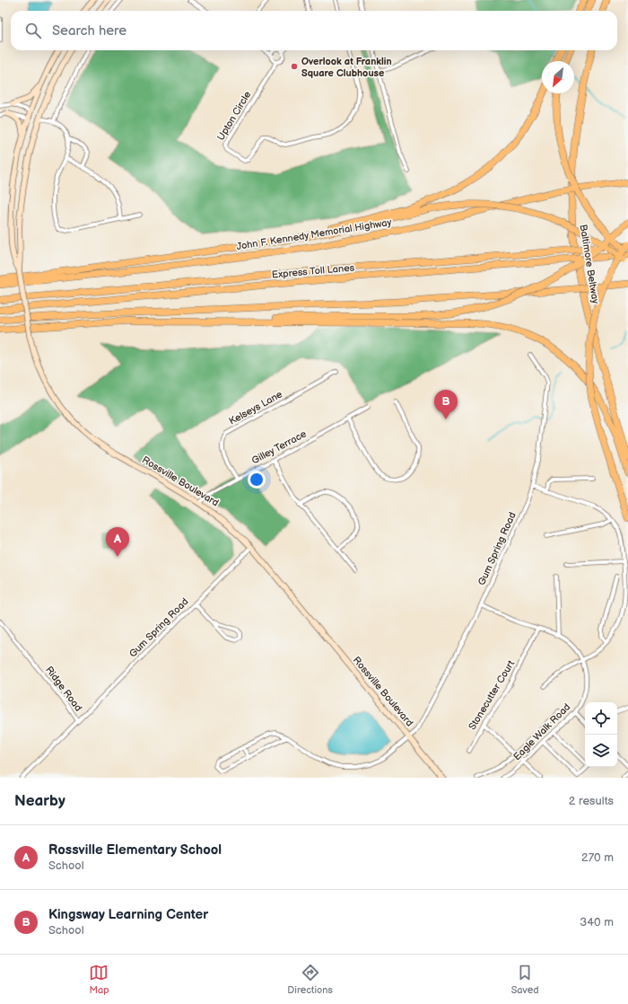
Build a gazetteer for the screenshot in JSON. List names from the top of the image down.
{
  "streets": {
    "highway": ["John F. Kennedy Memorial Highway", "Baltimore Beltway", "Express Toll Lanes"],
    "main road": ["Rossville Boulevard"],
    "street": [
      "Upton Circle",
      "Kelseys Lane",
      "Gilley Terrace",
      "Gum Spring Road",
      "Ridge Road",
      "Stonecutter Court",
      "Eagle Walk Road"
    ]
  },
  "crossings": [
    ["Kelseys Lane", "Gilley Terrace"],
    ["Gilley Terrace", "Rossville Boulevard"],
    ["Rossville Boulevard", "Gum Spring Road"],
    ["Gum Spring Road", "Ridge Road"],
    ["Gum Spring Road", "Eagle Walk Road"],
    ["Stonecutter Court", "Eagle Walk Road"]
  ],
  "places": ["Overlook at Franklin Square Clubhouse"],
  "north": "bottom left",
  "page": {
    "search": "Search here",
    "pins": ["B", "A"],
    "heading": ["Nearby", "2 results"],
    "list": [
      {
        "mark": "A",
        "name": "Rossville Elementary School",
        "note": "School",
        "value": "270 m"
      },
      {
        "mark": "B",
        "name": "Kingsway Learning Center",
        "note": "School",
        "value": "340 m"
      }
    ],
    "nav": ["Map", "Directions", "Saved"]
  }
}
